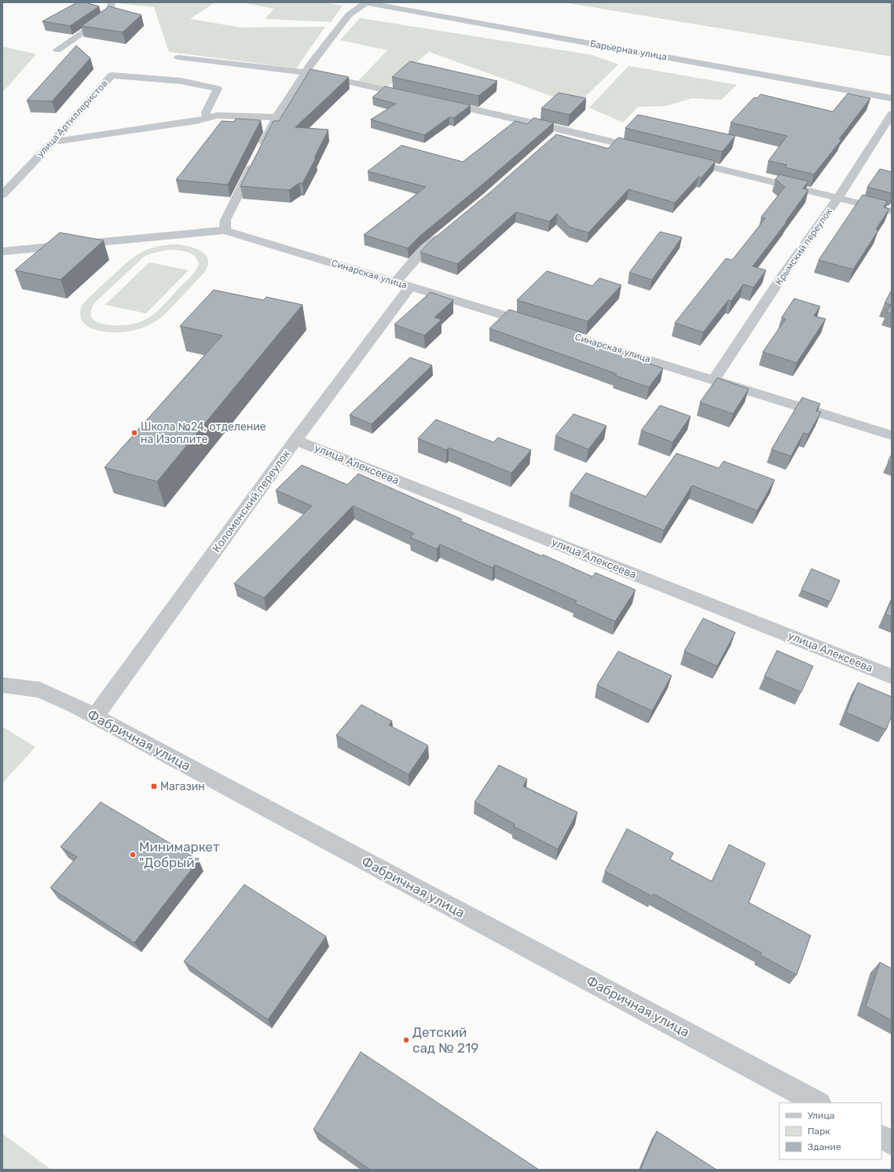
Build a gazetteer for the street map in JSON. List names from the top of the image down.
{
  "streets": {
    "street": [
      "Барьерная улица",
      "улица Артиллеристов",
      "Крымский переулок",
      "Синарская улица",
      "улица Алексеева",
      "Коломенский переулок",
      "Фабричная улица"
    ]
  },
  "crossings": [
    ["Крымский переулок", "Синарская улица"],
    ["Синарская улица", "Коломенский переулок"],
    ["улица Алексеева", "Коломенский переулок"],
    ["Коломенский переулок", "Фабричная улица"]
  ],
  "places": {
    "other": ["Школа №24, отделение на Изоплите", "Минимаркет \"Добрый\"", "Детский сад № 219"],
    "transit": ["Магазин"]
  },
  "legend": ["Улица", "Парк", "Здание"]
}
